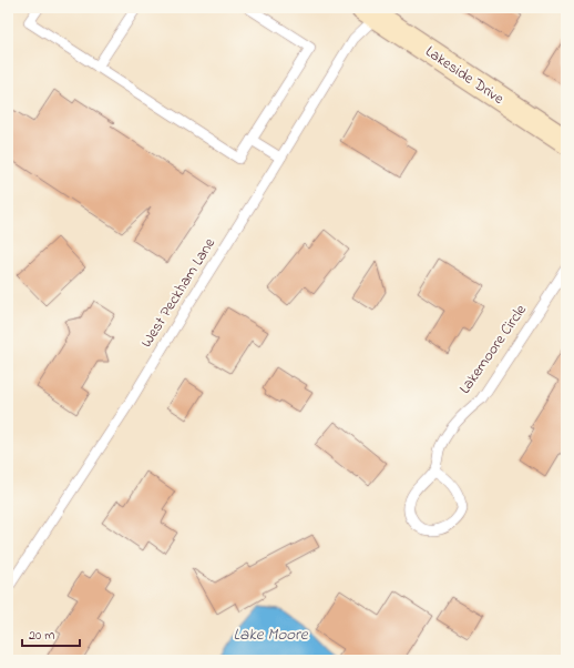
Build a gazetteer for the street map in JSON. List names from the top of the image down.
{
  "streets": {
    "main road": ["Lakeside Drive"],
    "lane": ["West Peckham Lane", "Lakemoore Circle"]
  },
  "crossings": [
    ["Lakeside Drive", "West Peckham Lane"]
  ],
  "water": ["Lake Moore"],
  "scale_bar": "20 m"
}
